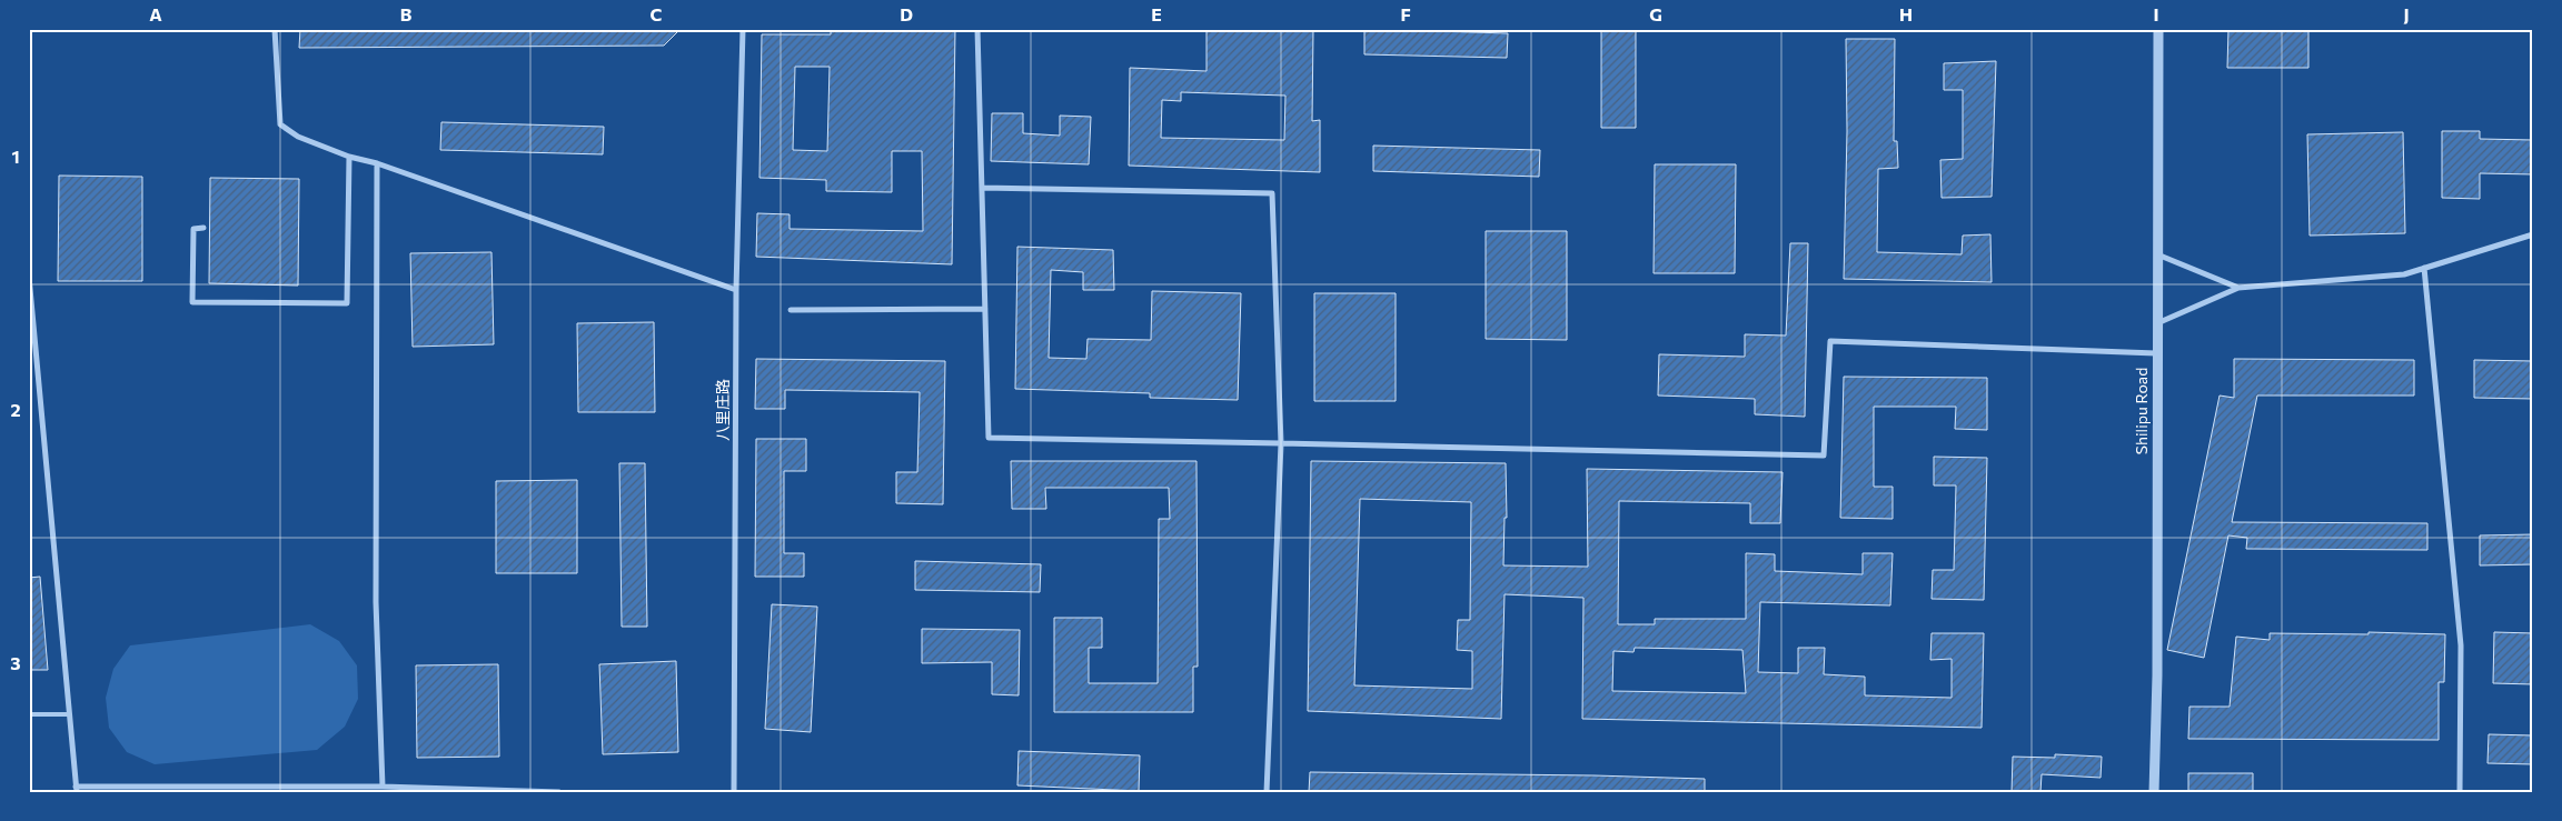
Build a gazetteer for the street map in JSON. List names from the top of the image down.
{
  "streets": {
    "street": ["八里庄路", "Shilipu Road"]
  },
  "grid": {
    "columns": [
      "A",
      "B",
      "C",
      "D",
      "E",
      "F",
      "G",
      "H",
      "I",
      "J"
    ],
    "rows": ["1", "2", "3"]
  }
}
